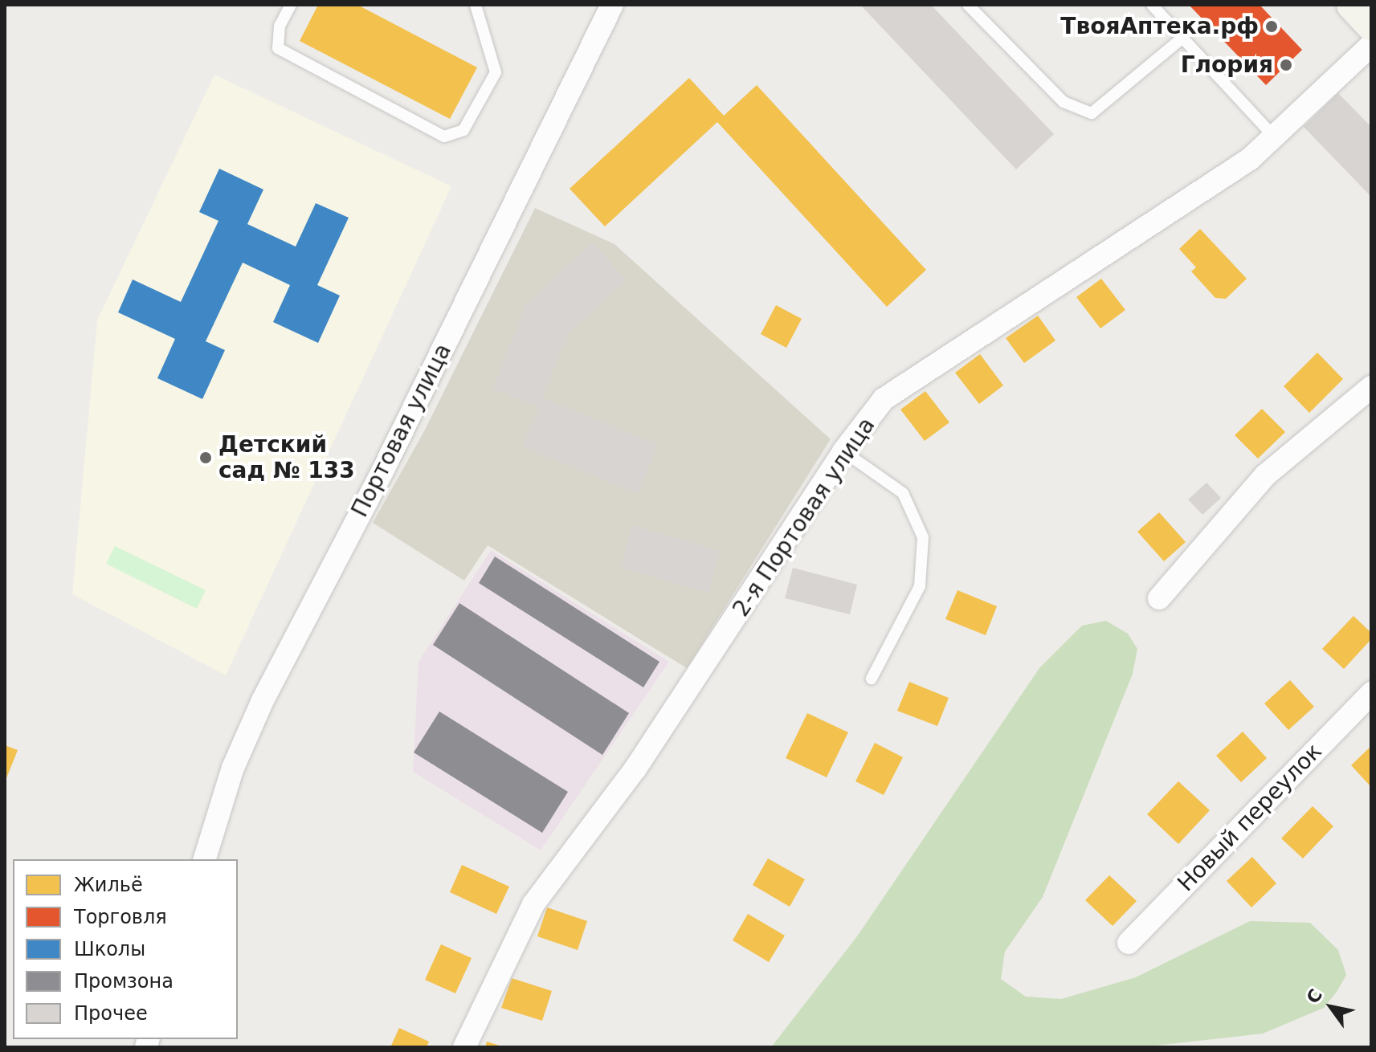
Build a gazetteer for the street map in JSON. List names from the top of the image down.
{
  "streets": {
    "street": ["Портовая улица", "2-я Портовая улица", "Новый переулок"]
  },
  "places": ["ТвояАптека.рф", "Глория", "Детский сад № 133"],
  "legend": [
    "Жильё",
    "Торговля",
    "Школы",
    "Промзона",
    "Прочее"
  ],
  "north": "top left"
}
